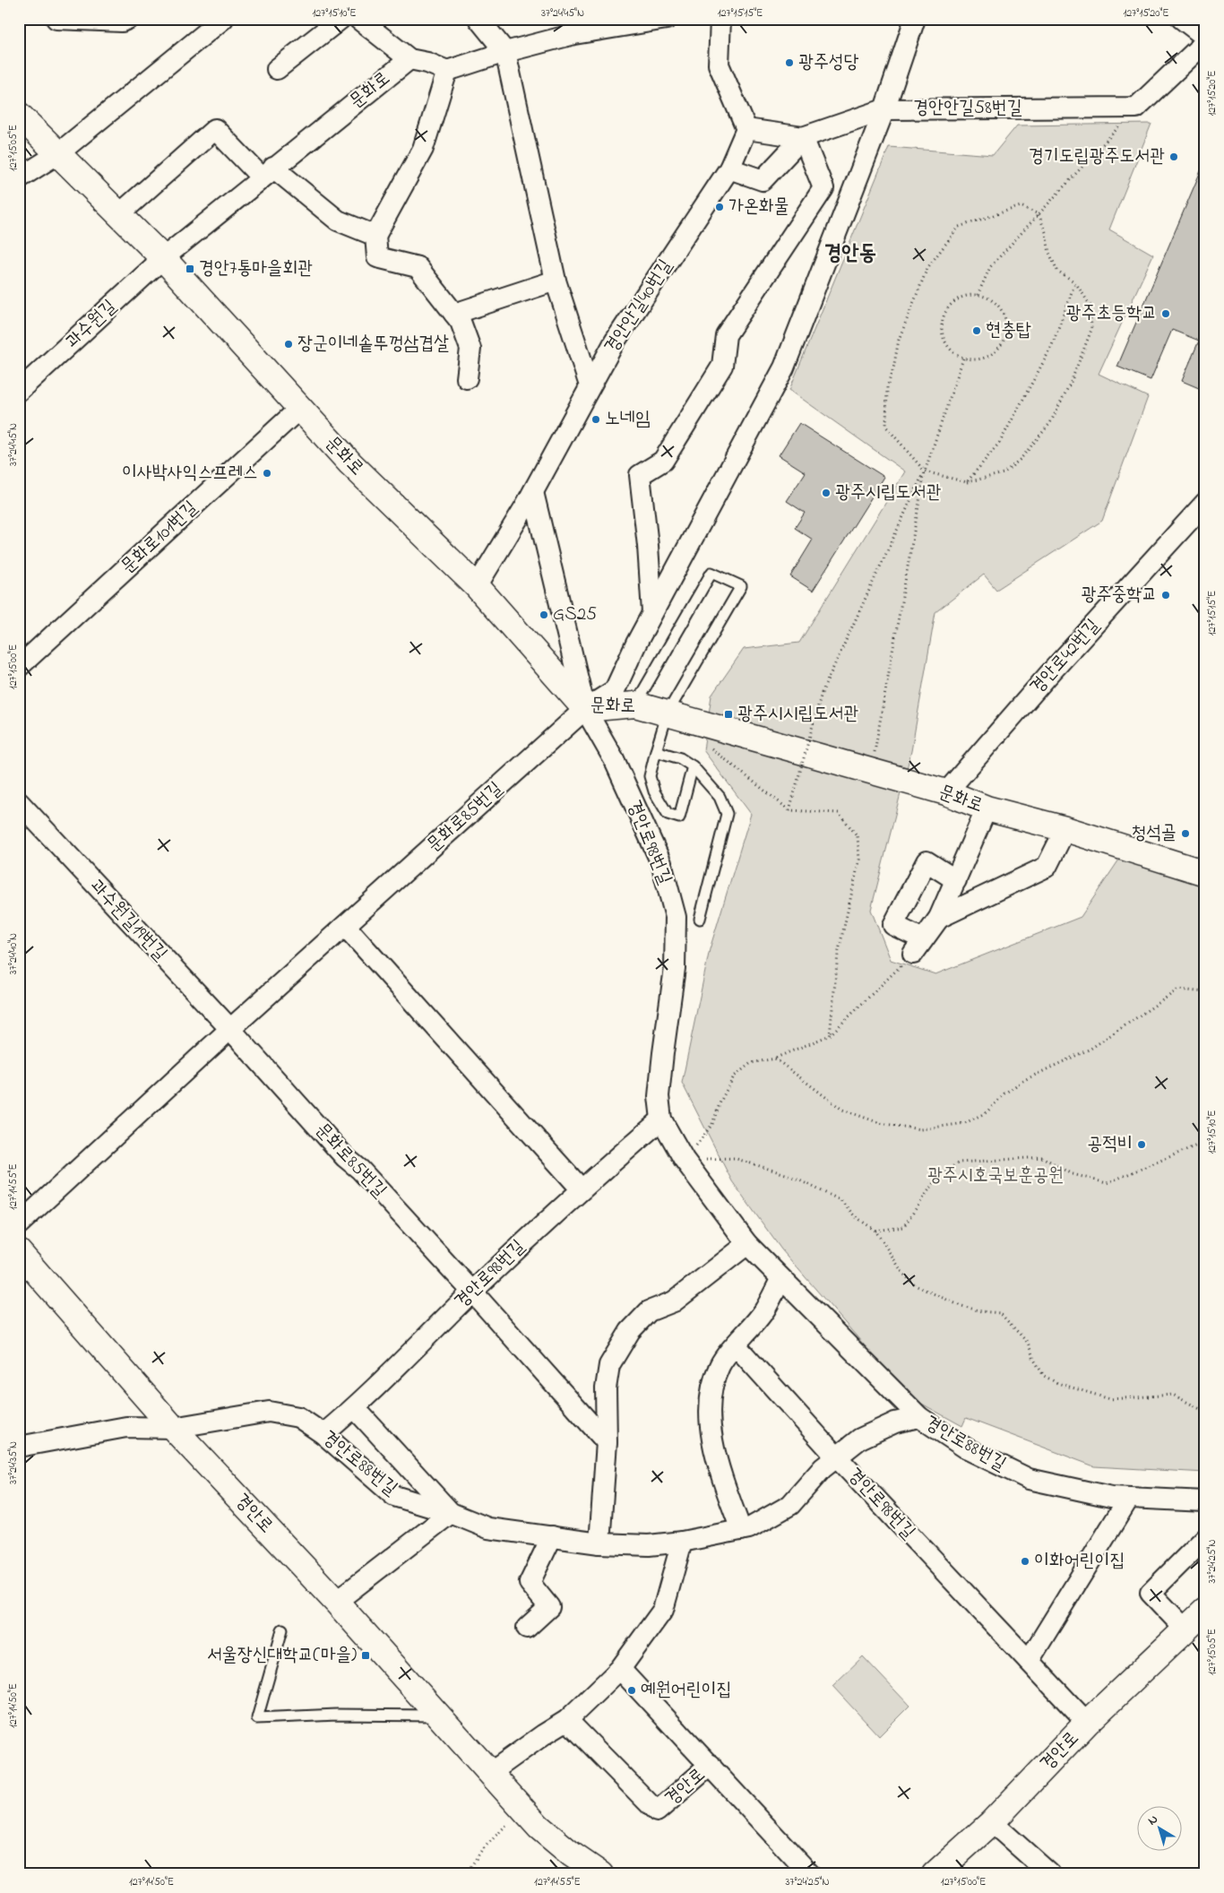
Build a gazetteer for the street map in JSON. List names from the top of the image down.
{
  "streets": {
    "street": [
      "문화로",
      "경안안길58번길",
      "경안안길40번길",
      "과수원길",
      "문화로101번길",
      "경안로42번길",
      "문화로85번길",
      "경안로98번길",
      "과수원길19번길",
      "경안로88번길",
      "경안로"
    ]
  },
  "crossings": [
    ["문화로", "경안안길40번길"],
    ["문화로", "과수원길"],
    ["문화로", "문화로101번길"],
    ["문화로", "경안로42번길"],
    ["문화로", "문화로85번길"],
    ["문화로", "경안로98번길"],
    ["경안안길58번길", "경안안길40번길"],
    ["경안안길58번길", "문화로85번길"],
    ["경안안길40번길", "경안로98번길"],
    ["문화로85번길", "경안로98번길"],
    ["문화로85번길", "과수원길19번길"],
    ["경안로98번길", "경안로88번길"],
    ["경안로98번길", "경안로"],
    ["경안로88번길", "경안로"]
  ],
  "districts": ["경안동"],
  "parks": ["광주시호국보훈공원"],
  "places": {
    "other": [
      "광주성당",
      "경기도립광주도서관",
      "가온화물",
      "광주초등학교",
      "현충탑",
      "장군이네솥뚜껑삼겹살",
      "노네임",
      "이사박사익스프레스",
      "광주시립도서관",
      "광주중학교",
      "GS25",
      "청석골",
      "공적비",
      "이화어린이집",
      "예원어린이집"
    ],
    "transit": ["경안7통마을회관", "광주시시립도서관", "서울장신대학교(마을)"]
  },
  "north": "top left",
  "coordinates": [
    "127°15'10\"E",
    "37°24'45\"N",
    "127°15'15\"E",
    "127°15'20\"E",
    "127°15'05\"E",
    "127°15'00\"E",
    "37°24'40\"N",
    "127°14'55\"E",
    "37°24'35\"N",
    "37°24'25\"N",
    "127°14'50\"E"
  ]
}
